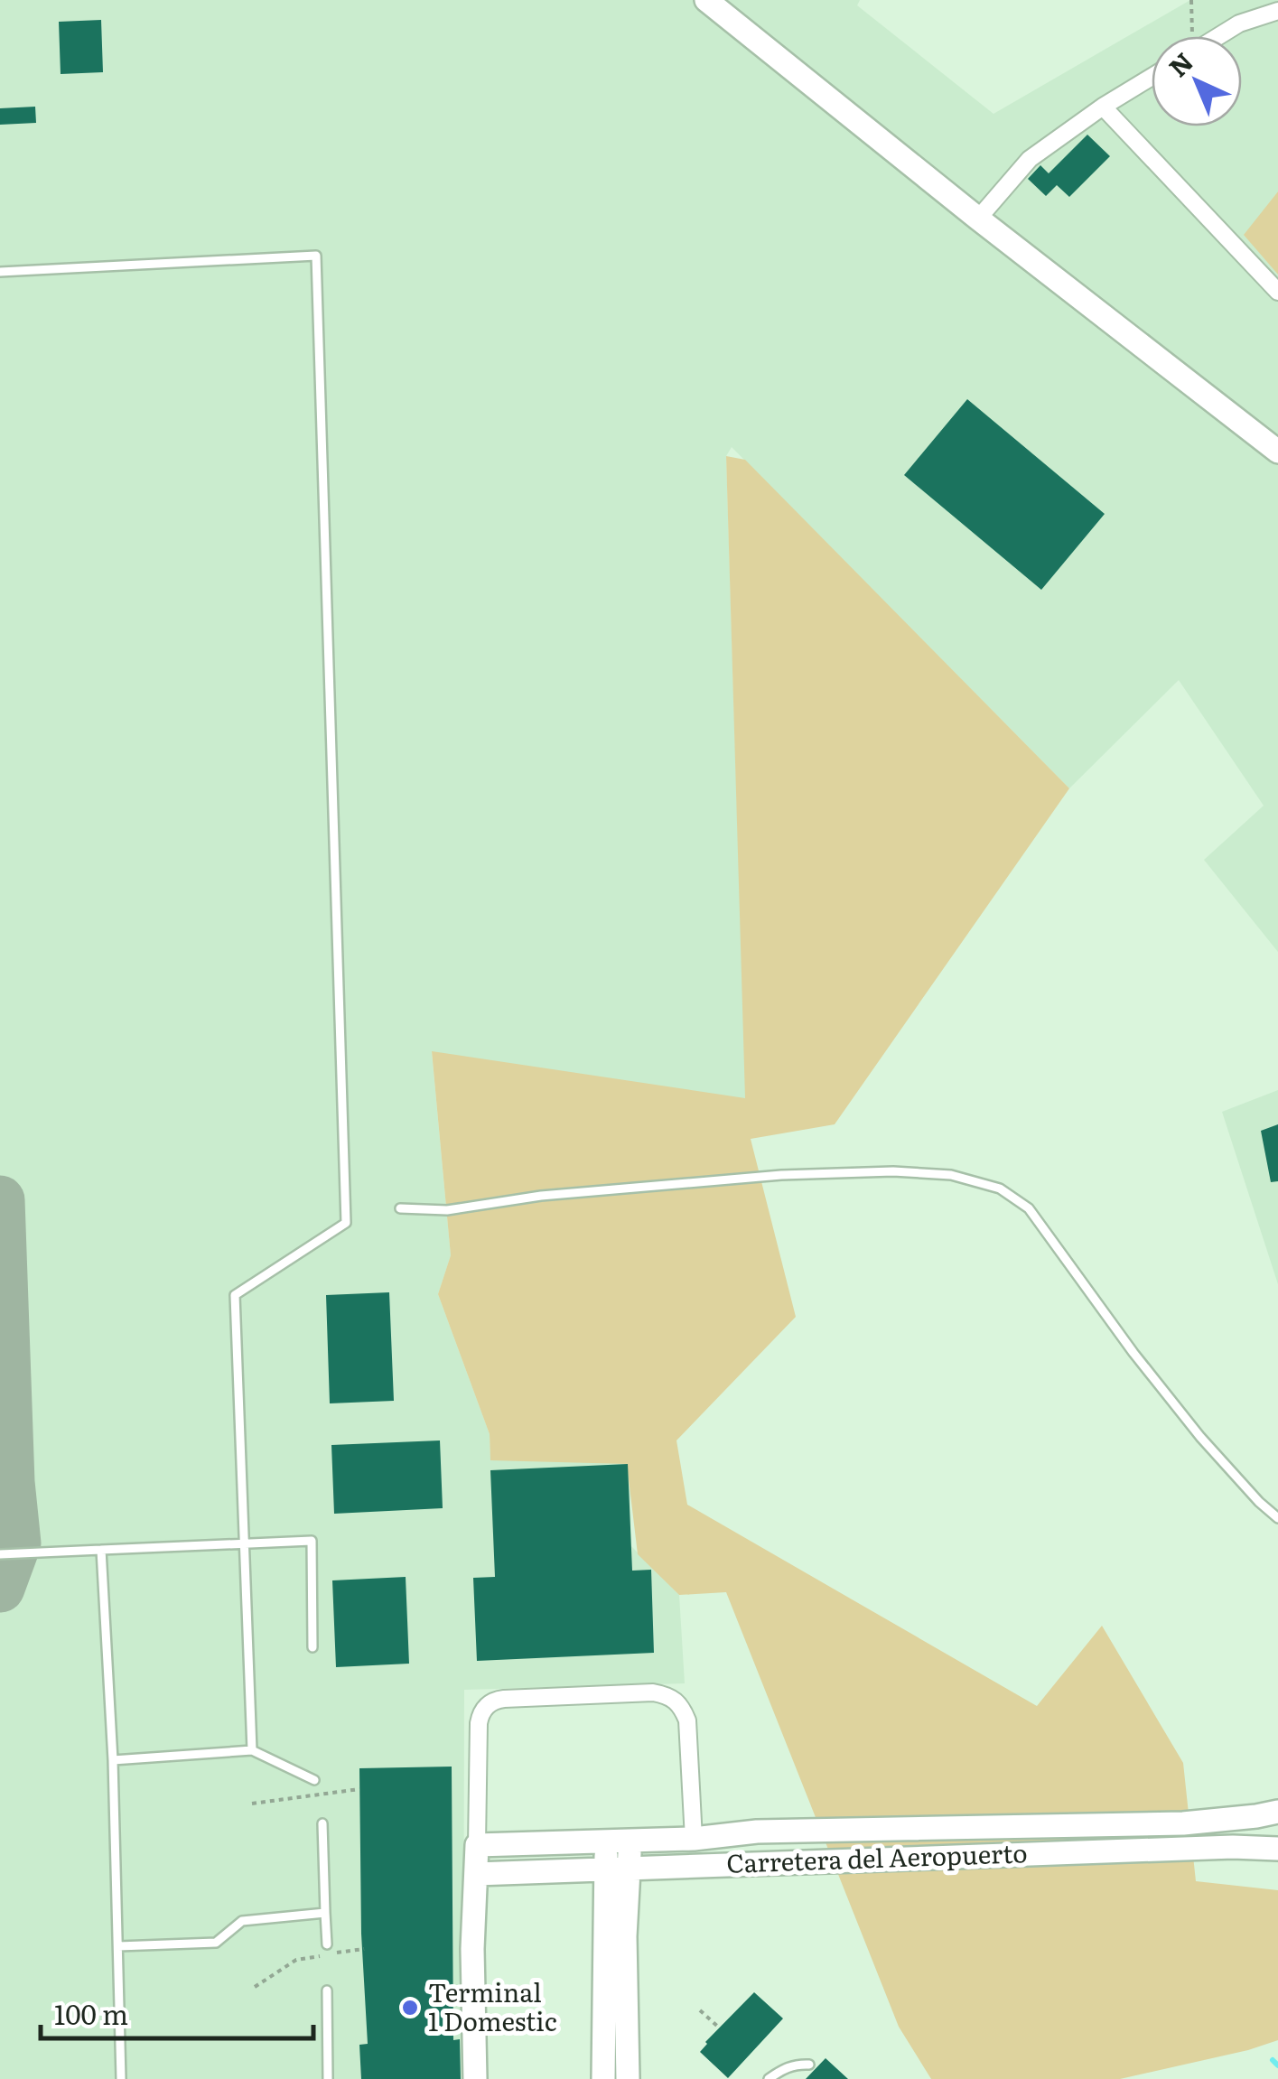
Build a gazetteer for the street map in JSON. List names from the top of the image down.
{
  "streets": {
    "street": ["Carretera del Aeropuerto"]
  },
  "places": ["Terminal 1 Domestic"],
  "scale_bar": "100 m",
  "north": "top left"
}
